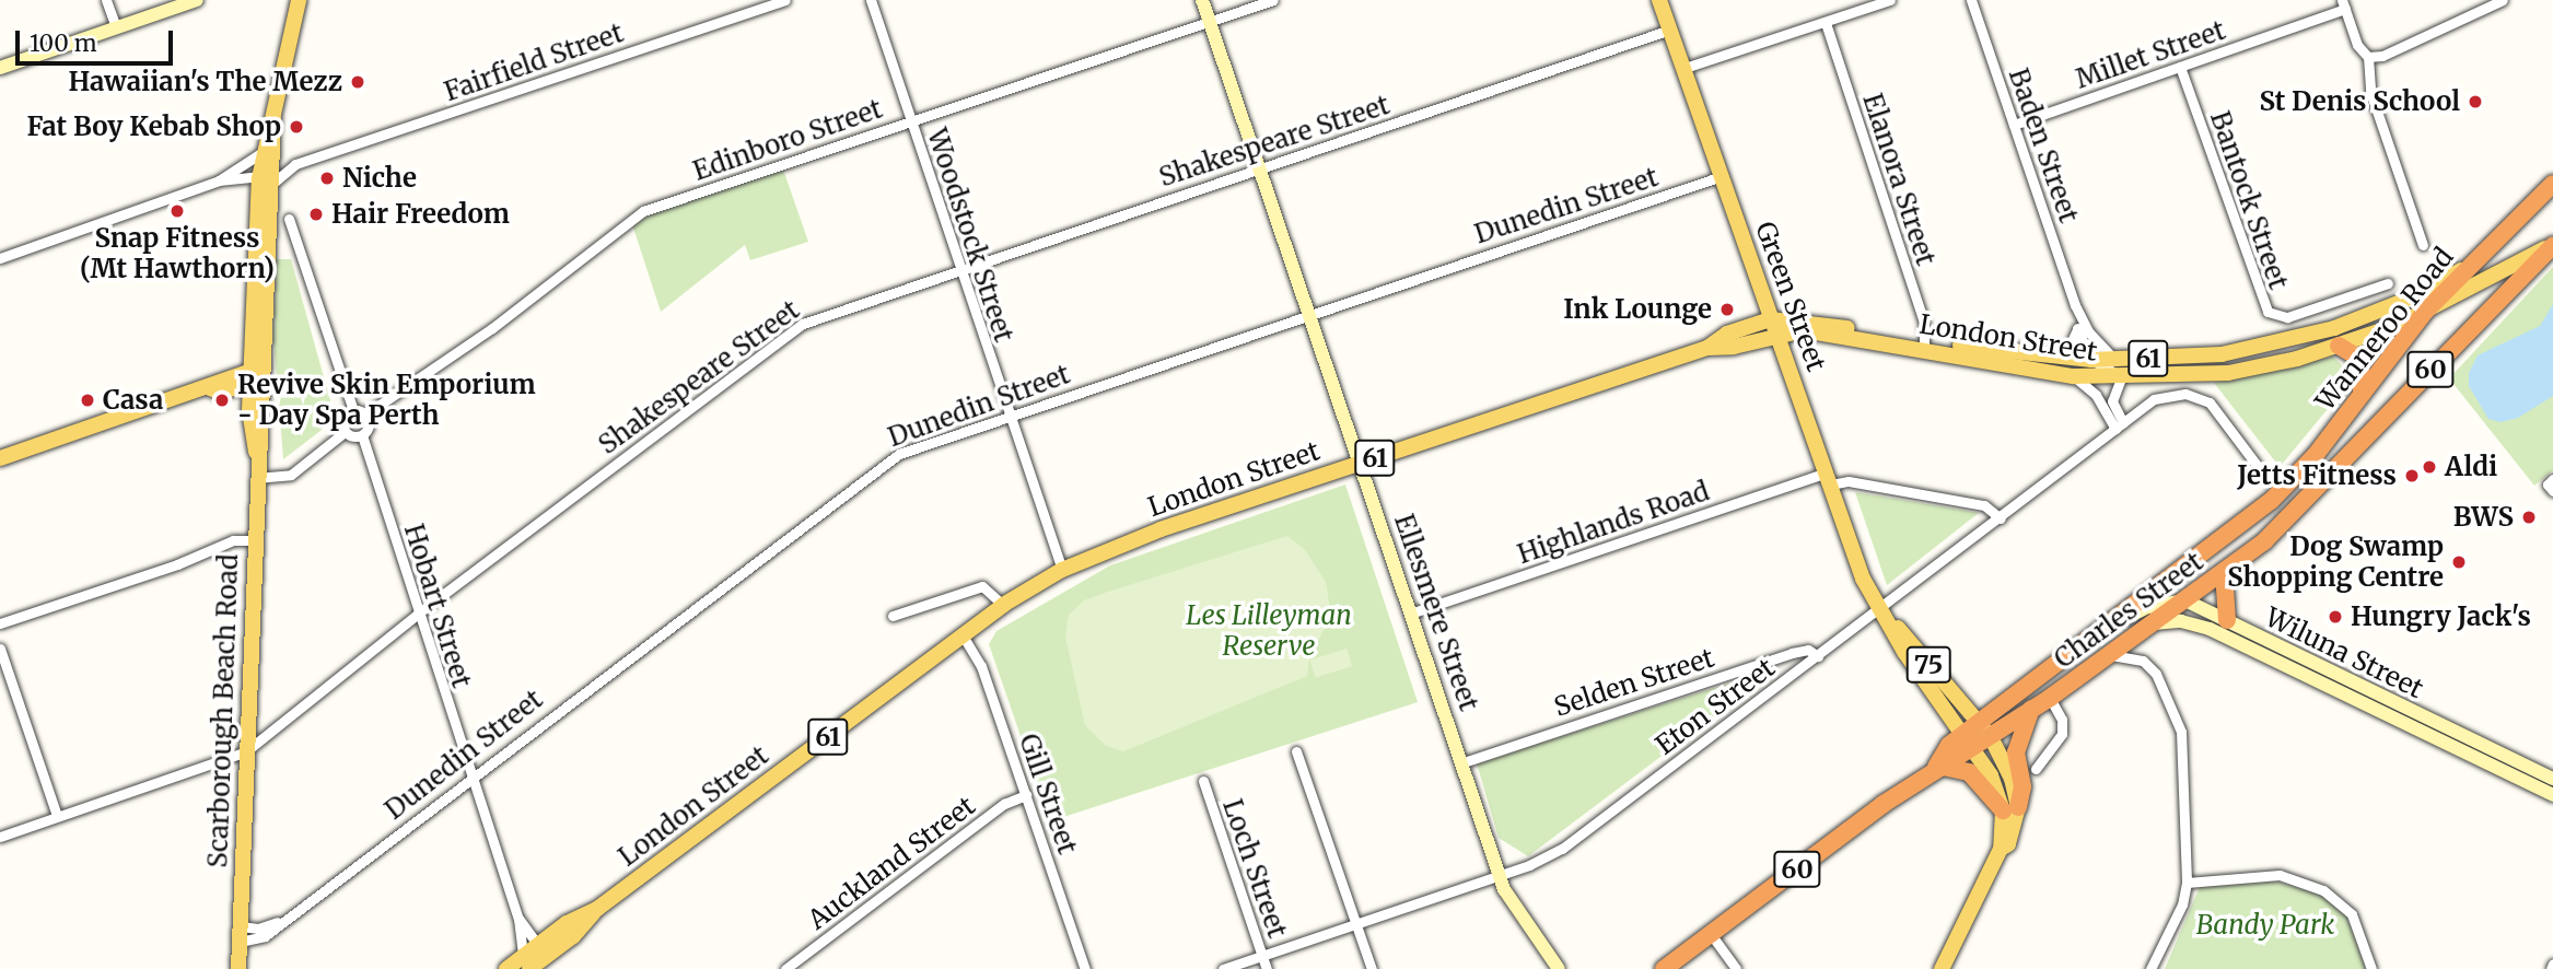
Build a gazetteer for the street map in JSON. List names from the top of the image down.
{
  "streets": {
    "highway": ["Wanneroo Road", "60", "Charles Street"],
    "main road": [
      "Green Street",
      "London Street",
      "61",
      "Ellesmere Street",
      "Wiluna Street",
      "75",
      "Scarborough Beach Road"
    ],
    "street": [
      "Millet Street",
      "Fairfield Street",
      "Edinboro Street",
      "Shakespeare Street",
      "Baden Street",
      "Elanora Street",
      "Bantock Street",
      "Dunedin Street",
      "Woodstock Street",
      "Highlands Road",
      "Hobart Street",
      "Selden Street",
      "Eton Street",
      "Gill Street",
      "Auckland Street",
      "Loch Street"
    ]
  },
  "crossings": [
    ["Millet Street", "Baden Street"],
    ["Millet Street", "Bantock Street"],
    ["Fairfield Street", "Scarborough Beach Road"],
    ["Edinboro Street", "Woodstock Street"],
    ["Edinboro Street", "Hobart Street"],
    ["Edinboro Street", "Ellesmere Street"],
    ["Shakespeare Street", "Woodstock Street"],
    ["Shakespeare Street", "Green Street"],
    ["Shakespeare Street", "Hobart Street"],
    ["Shakespeare Street", "Ellesmere Street"],
    ["Shakespeare Street", "Scarborough Beach Road"],
    ["Baden Street", "London Street"],
    ["Elanora Street", "London Street"],
    ["Dunedin Street", "Woodstock Street"],
    ["Dunedin Street", "Green Street"],
    ["Dunedin Street", "Hobart Street"],
    ["Dunedin Street", "Ellesmere Street"],
    ["Dunedin Street", "Scarborough Beach Road"],
    ["Woodstock Street", "London Street"],
    ["Green Street", "London Street"],
    ["Green Street", "Highlands Road"],
    ["Green Street", "Charles Street"],
    ["Green Street", "75"],
    ["Green Street", "Eton Street"],
    ["Wanneroo Road", "London Street"],
    ["Wanneroo Road", "Charles Street"],
    ["London Street", "Hobart Street"],
    ["London Street", "Ellesmere Street"],
    ["London Street", "Gill Street"],
    ["Highlands Road", "Ellesmere Street"],
    ["Highlands Road", "Eton Street"],
    ["Charles Street", "Wiluna Street"],
    ["Charles Street", "75"],
    ["Ellesmere Street", "Selden Street"],
    ["Ellesmere Street", "Eton Street"],
    ["Selden Street", "Eton Street"],
    ["Eton Street", "Loch Street"],
    ["Gill Street", "Auckland Street"]
  ],
  "parks": ["Les Lilleyman Reserve", "Bandy Park"],
  "places": [
    "Hawaiian's The Mezz",
    "St Denis School",
    "Fat Boy Kebab Shop",
    "Niche",
    "Snap Fitness (Mt Hawthorn)",
    "Hair Freedom",
    "Ink Lounge",
    "Casa",
    "Revive Skin Emporium - Day Spa Perth",
    "Aldi",
    "Jetts Fitness",
    "BWS",
    "Dog Swamp Shopping Centre",
    "Hungry Jack's"
  ],
  "scale_bar": "100 m"
}
